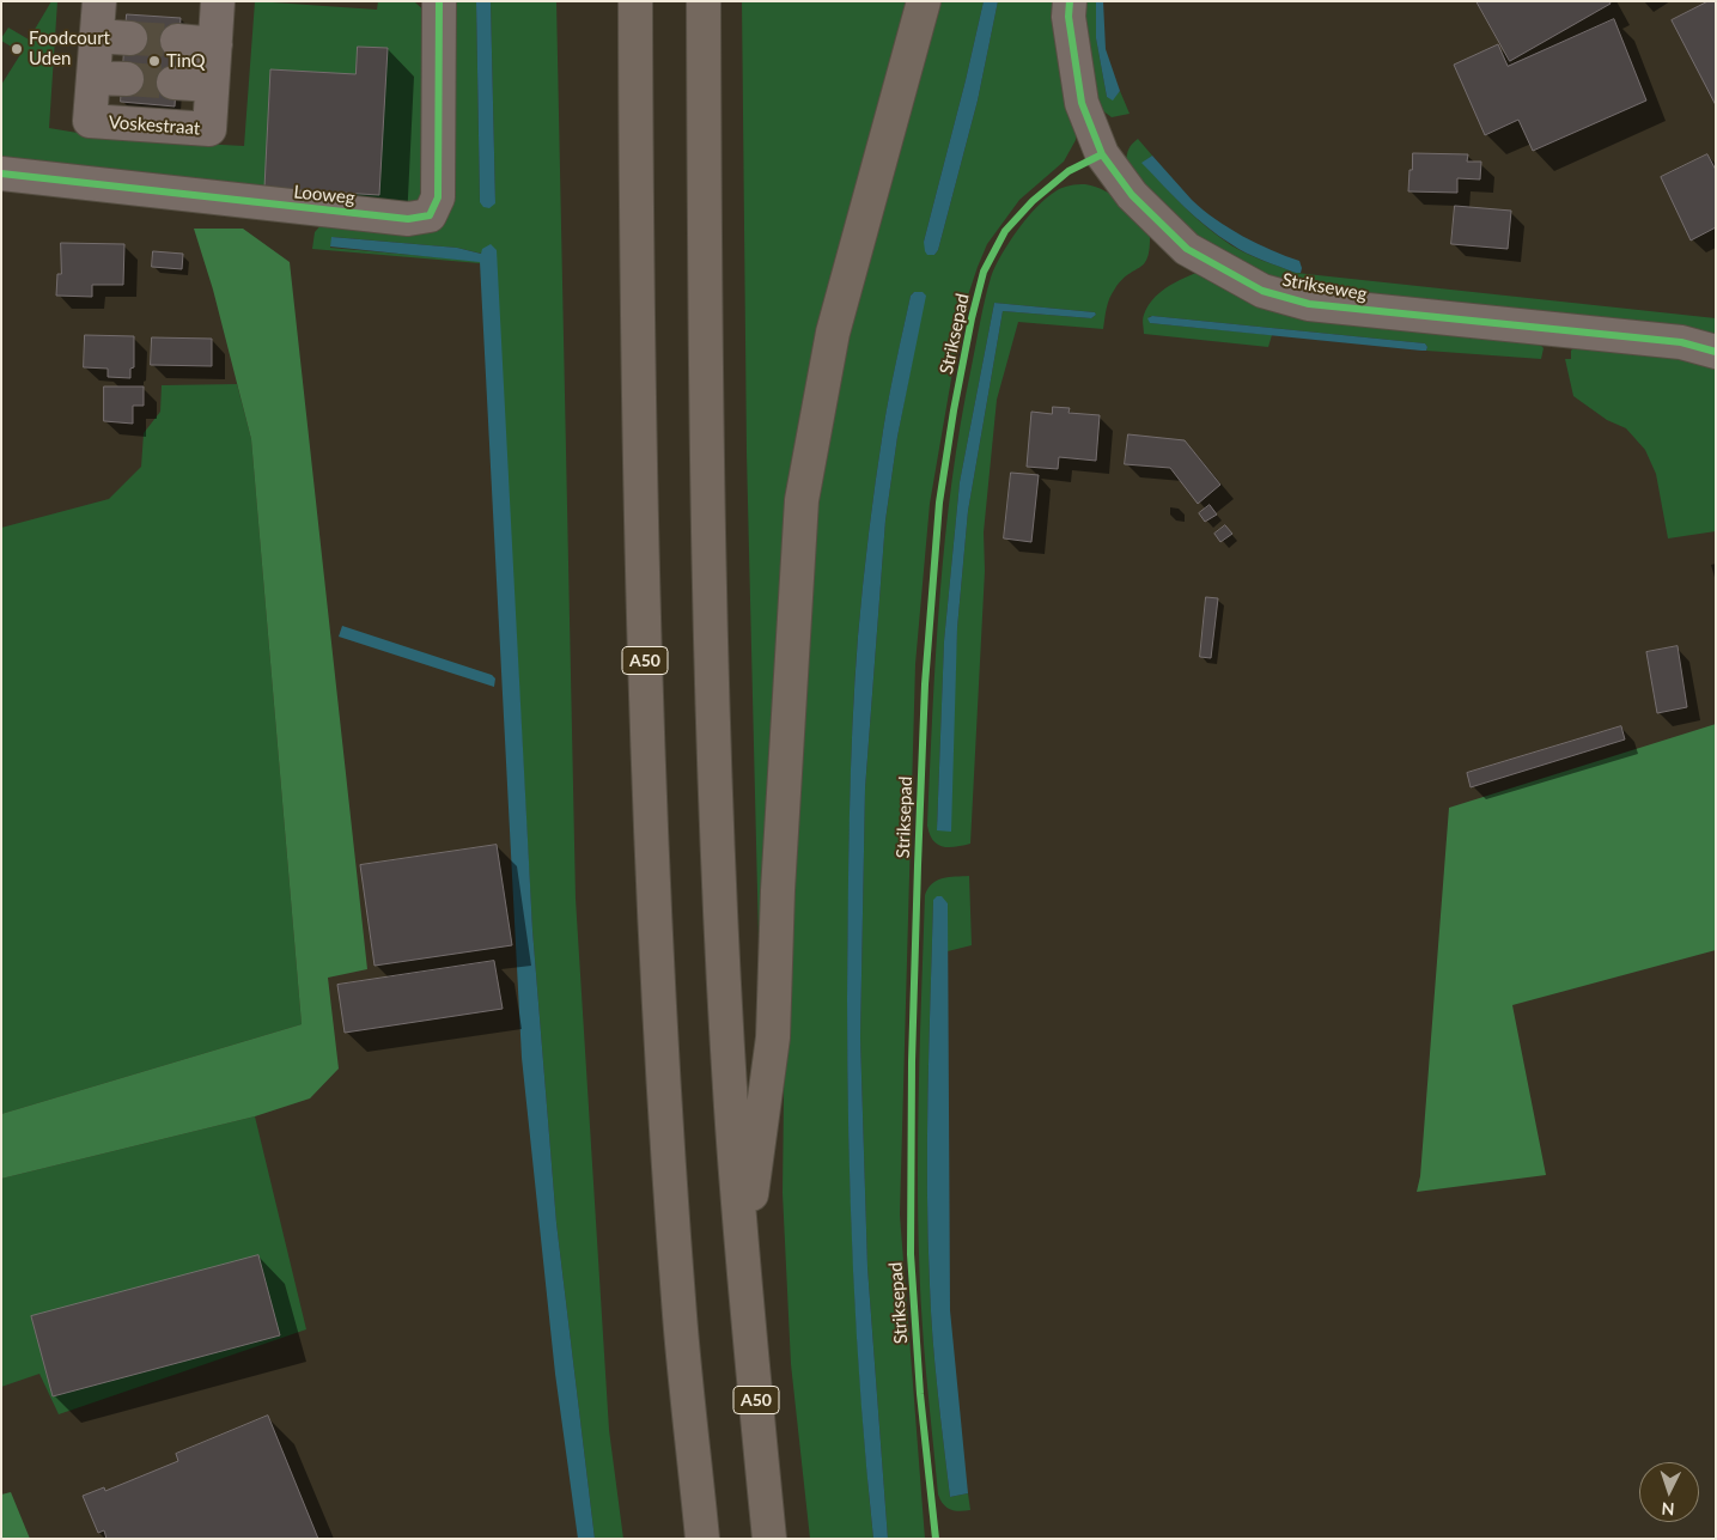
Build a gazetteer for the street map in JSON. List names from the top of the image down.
{
  "streets": {
    "highway": ["A50"],
    "street": ["Voskestraat", "Looweg", "Strikseweg"],
    "cycle path": ["Striksepad"]
  },
  "places": ["Foodcourt Uden", "TinQ"],
  "north": "bottom"
}
